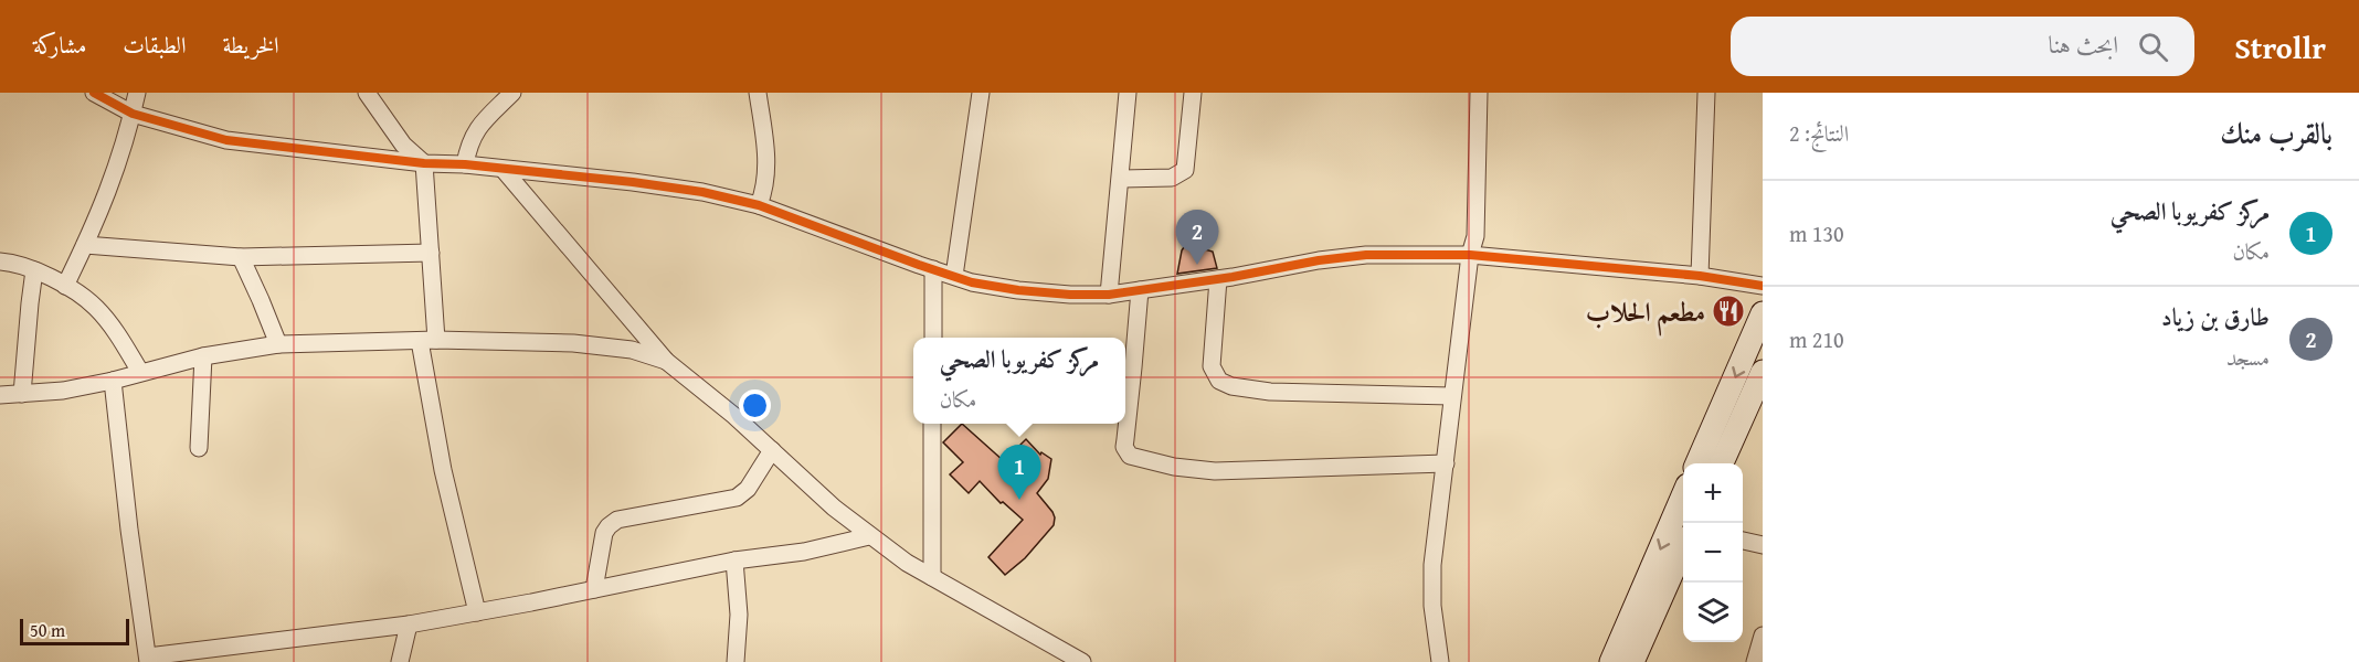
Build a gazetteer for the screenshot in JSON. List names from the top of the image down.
{
  "places": {
    "restaurant": ["مطعم الحلاب"]
  },
  "scale_bar": "50 m",
  "page": {
    "header": "Strollr",
    "search": "ابحث هنا",
    "nav": ["الخريطة", "الطبقات", "مشاركة"],
    "heading": ["بالقرب منك", "النتائج: 2"],
    "list": [
      {
        "mark": "1",
        "name": "مركز كفريوبا الصحي",
        "note": "مكان",
        "value": "130 m"
      },
      {
        "mark": "2",
        "name": "طارق بن زياد",
        "note": "مسجد",
        "value": "210 m"
      }
    ],
    "pins": ["2", "1"],
    "popup": ["مركز كفريوبا الصحي", "مكان"],
    "map_buttons": ["+", "−"],
    "scale": "50 m"
  }
}
